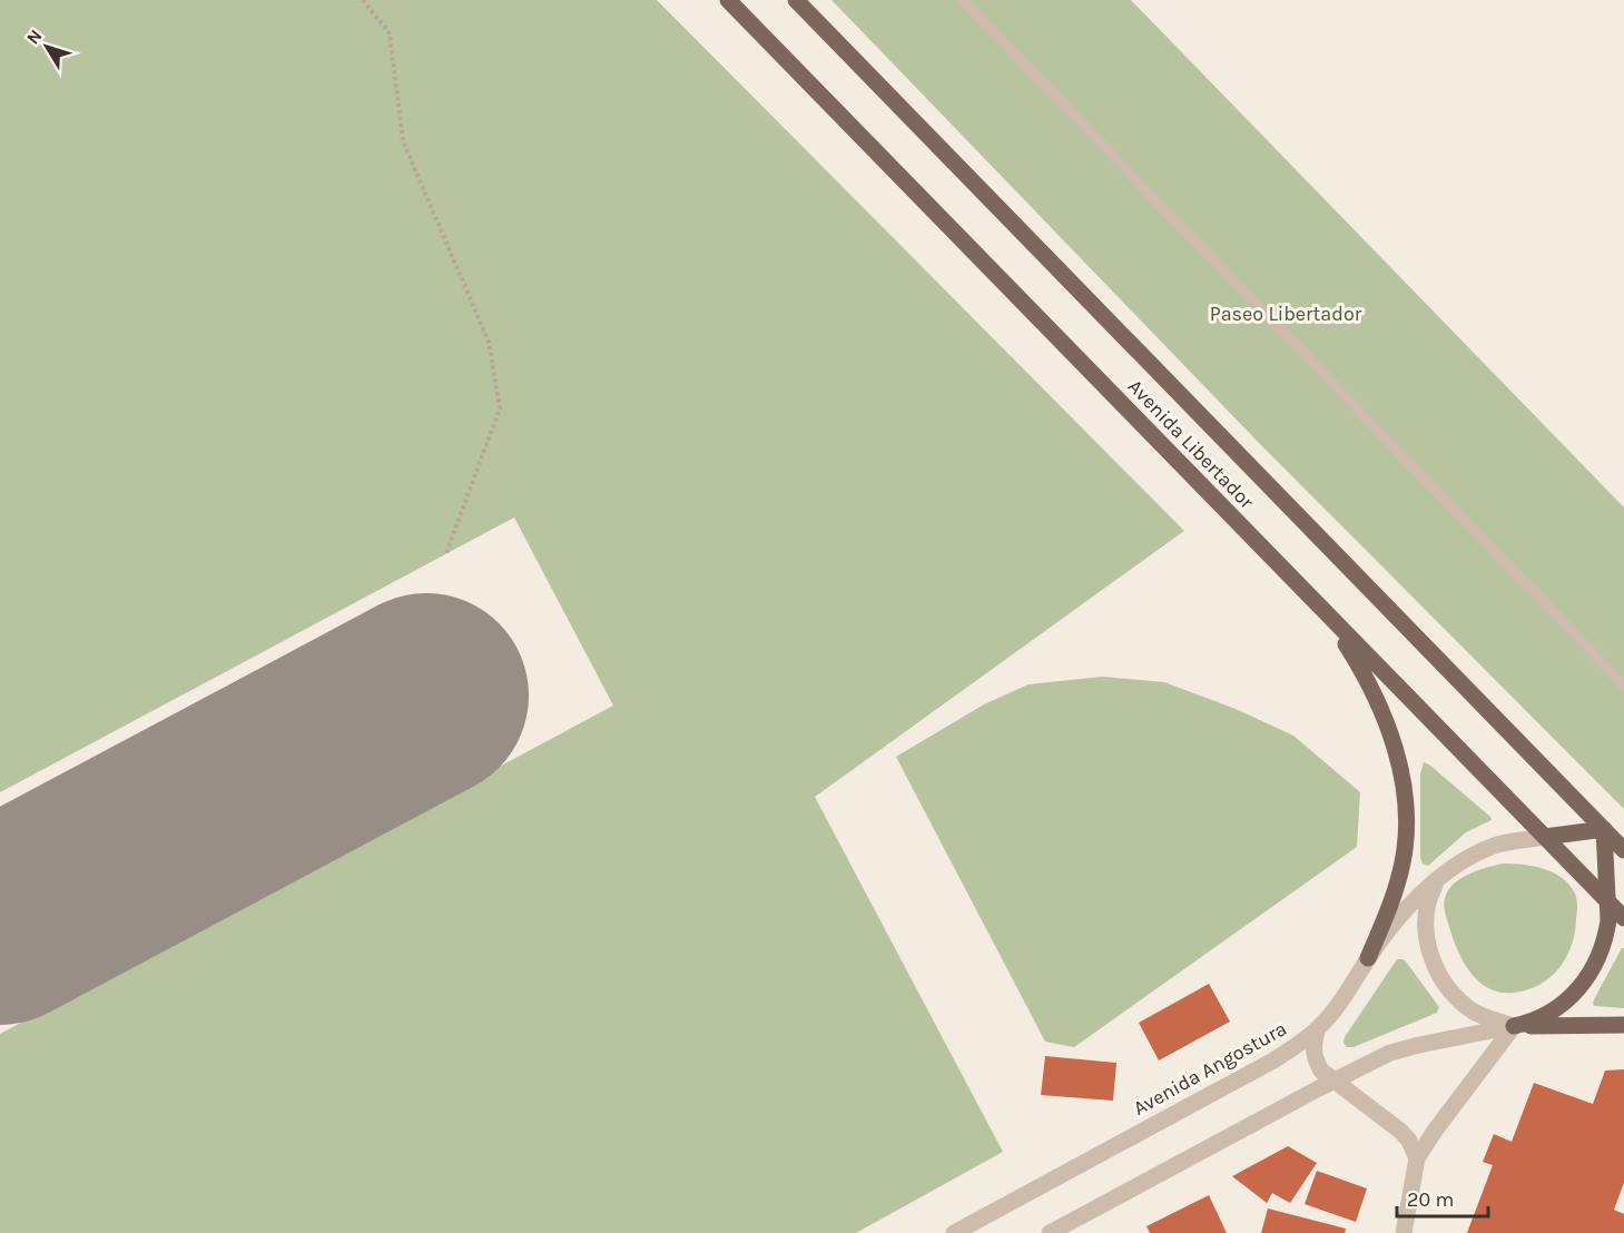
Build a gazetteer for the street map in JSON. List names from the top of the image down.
{
  "streets": {
    "main road": ["Avenida Libertador"],
    "street": ["Avenida Angostura"]
  },
  "crossings": [
    ["Avenida Libertador", "Avenida Angostura"]
  ],
  "parks": ["Paseo Libertador"],
  "scale_bar": "20 m",
  "north": "top left"
}
